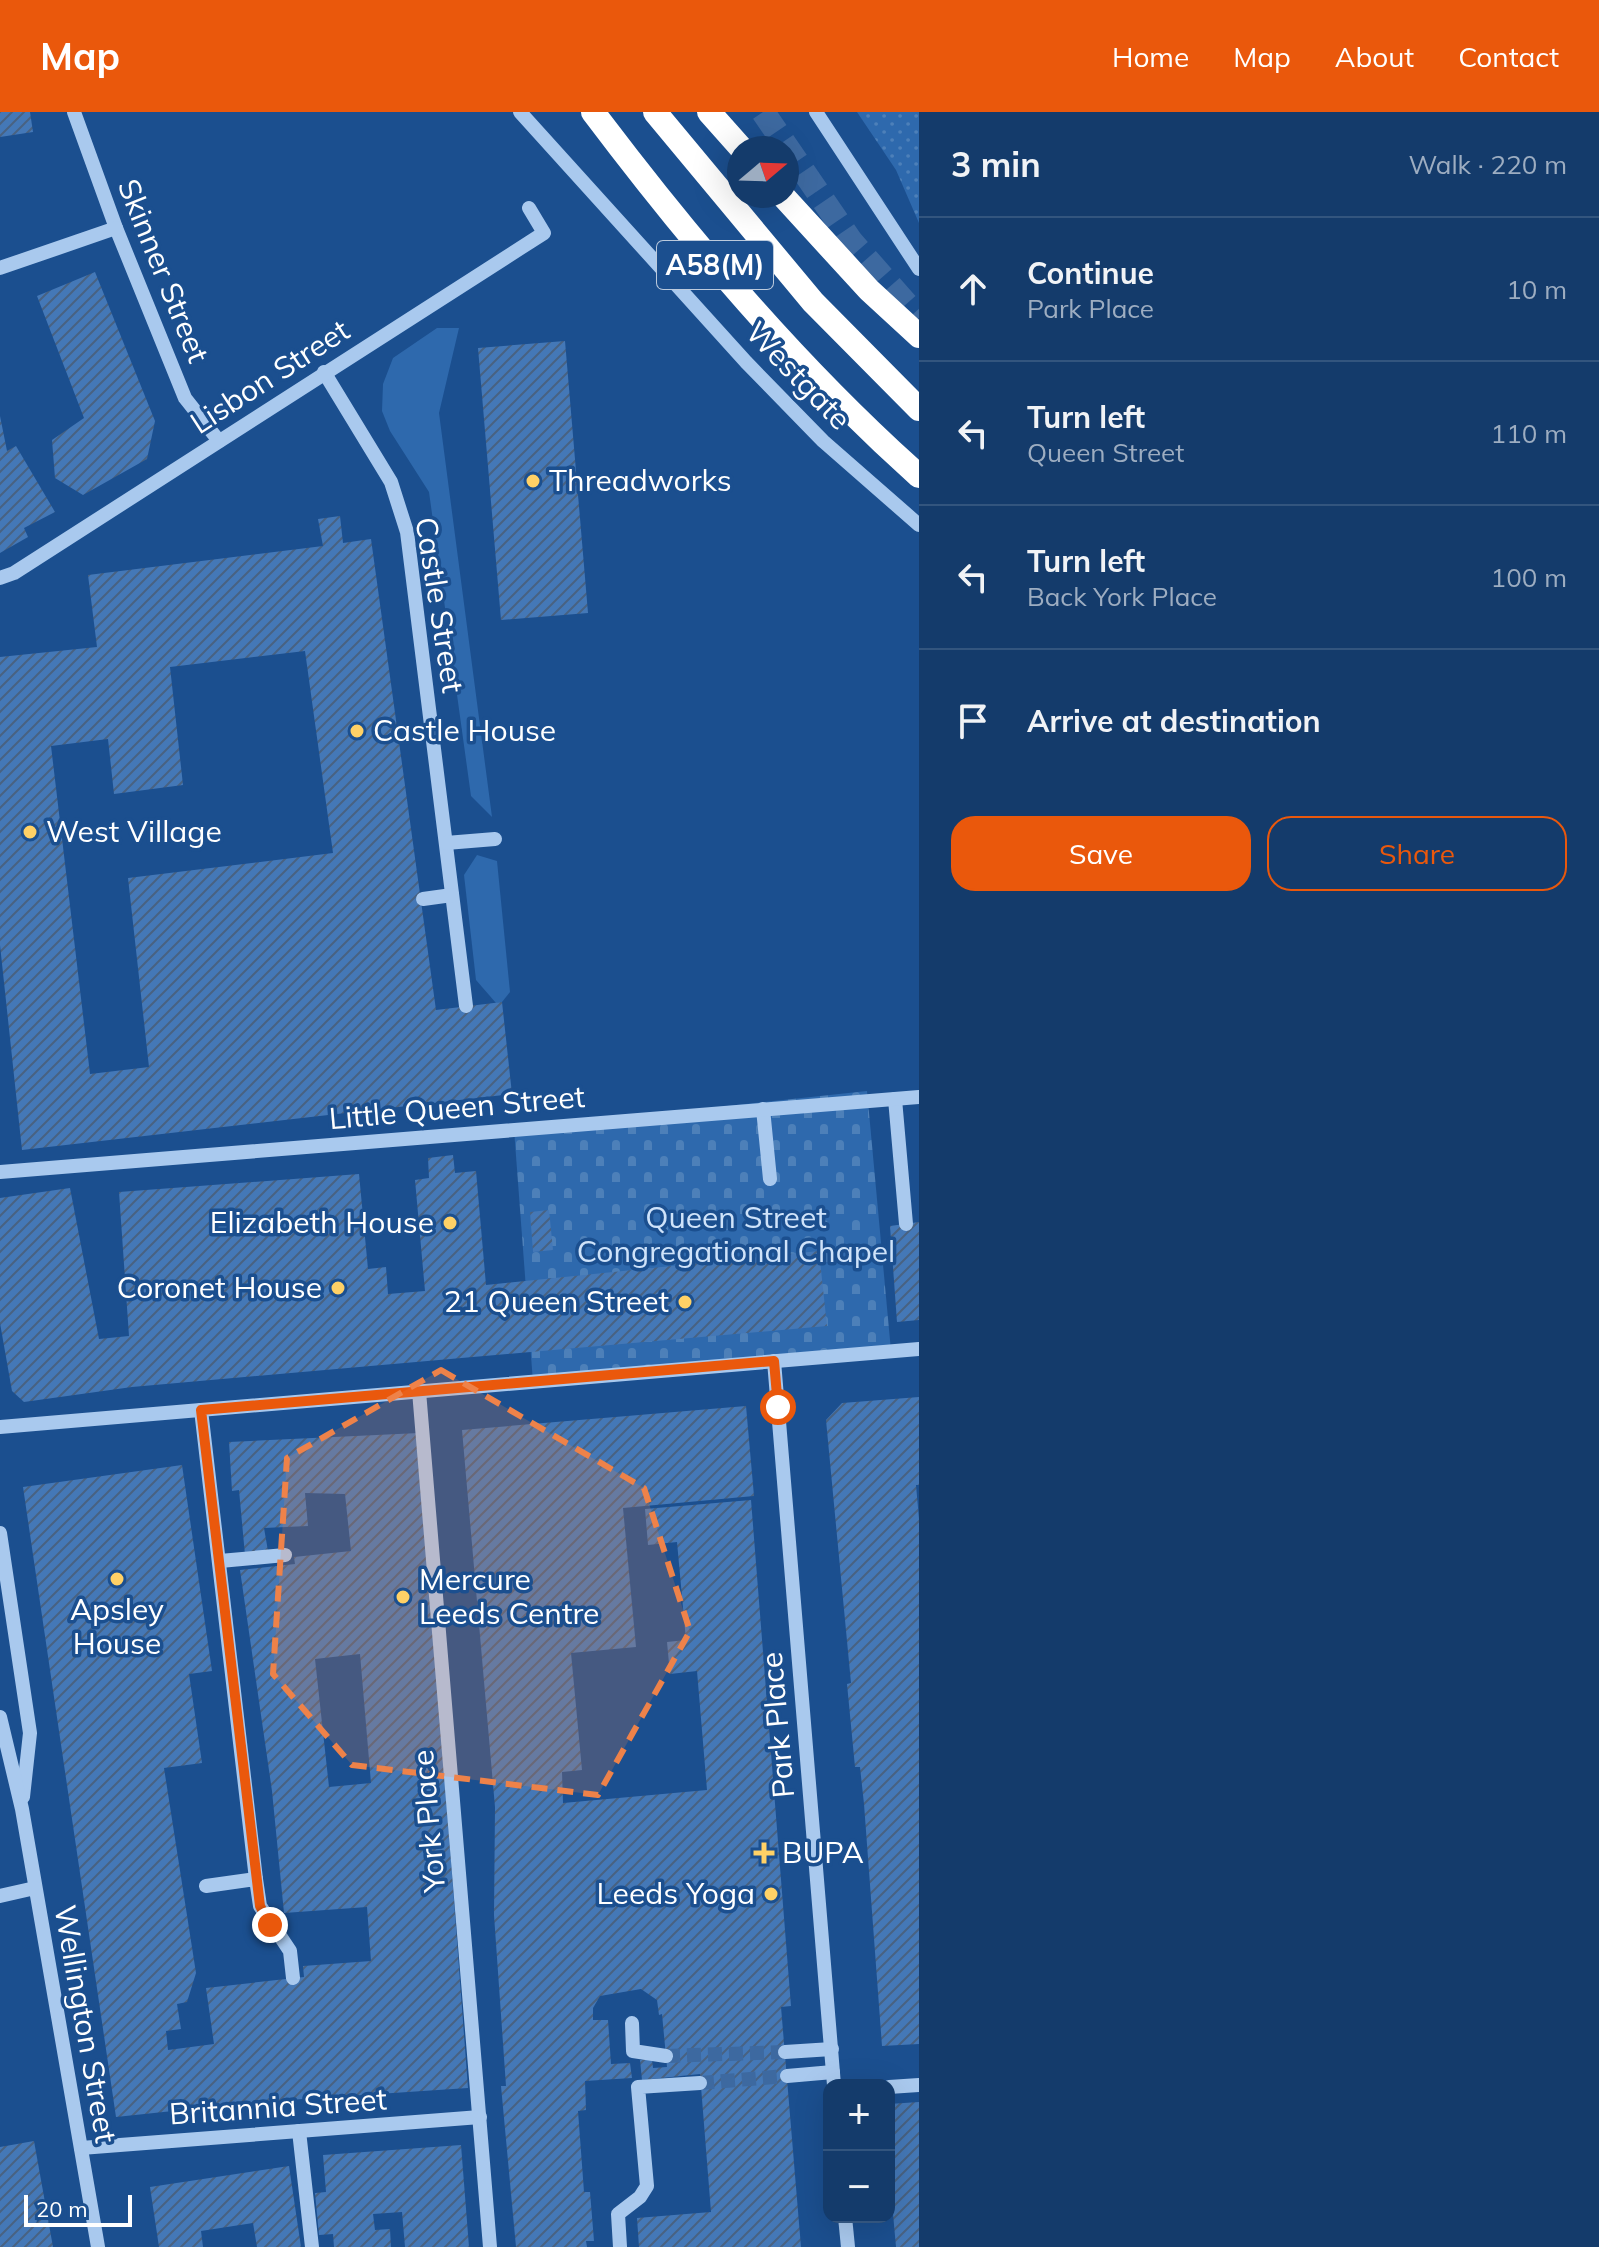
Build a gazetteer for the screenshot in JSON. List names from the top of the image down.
{
  "streets": {
    "highway": ["A58(M)"],
    "street": [
      "Skinner Street",
      "Westgate",
      "Lisbon Street",
      "Castle Street",
      "Little Queen Street",
      "Park Place",
      "York Place",
      "Wellington Street",
      "Britannia Street"
    ]
  },
  "crossings": [
    ["Skinner Street", "Lisbon Street"],
    ["Lisbon Street", "Castle Street"],
    ["York Place", "Britannia Street"],
    ["Wellington Street", "Britannia Street"]
  ],
  "parks": ["Queen Street Congregational Chapel"],
  "places": {
    "other": [
      "Threadworks",
      "Castle House",
      "West Village",
      "Elizabeth House",
      "Coronet House",
      "21 Queen Street",
      "Apsley House",
      "Mercure Leeds Centre",
      "Leeds Yoga"
    ],
    "health": ["BUPA"]
  },
  "scale_bar": "20 m",
  "north": "right",
  "page": {
    "header": "Map",
    "nav": [
      "Home",
      "Map",
      "About",
      "Contact"
    ],
    "heading": ["3 min", "Walk · 220 m"],
    "list": [
      ["Continue", "Park Place", "10 m"],
      ["Turn left", "Queen Street", "110 m"],
      ["Turn left", "Back York Place", "100 m"],
      "Arrive at destination"
    ],
    "buttons": ["Save", "Share"],
    "map_buttons": ["+", "−"],
    "scale": "20 m"
  }
}
